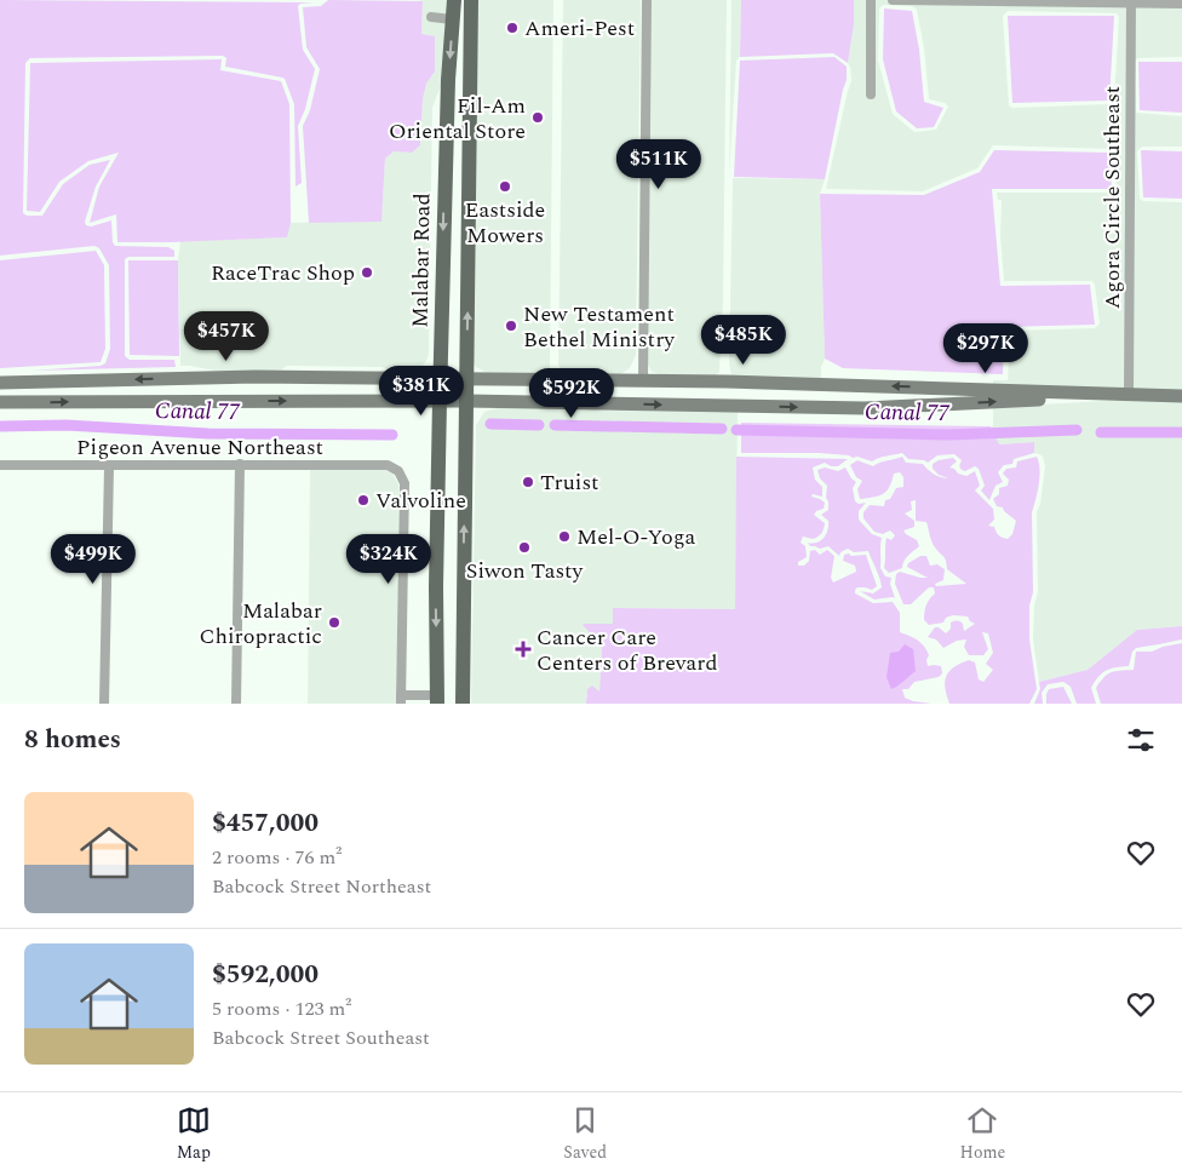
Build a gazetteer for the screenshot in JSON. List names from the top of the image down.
{
  "streets": {
    "main road": ["Malabar Road"],
    "street": ["Agora Circle Southeast", "Pigeon Avenue Northeast"]
  },
  "water": ["Canal 77"],
  "places": {
    "other": [
      "Ameri-Pest",
      "Fil-Am Oriental Store",
      "Eastside Mowers",
      "RaceTrac Shop",
      "New Testament Bethel Ministry",
      "Truist",
      "Valvoline",
      "Mel-O-Yoga",
      "Siwon Tasty",
      "Malabar Chiropractic"
    ],
    "health": ["Cancer Care Centers of Brevard"]
  },
  "page": {
    "price": [
      "$511K",
      "$457K",
      "$485K",
      "$297K",
      "$381K",
      "$592K",
      "$499K",
      "$324K"
    ],
    "heading": "8 homes",
    "list": [
      {
        "name": "$457,000",
        "note": "2 rooms · 76 m² · Babcock Street Northeast"
      },
      {
        "name": "$592,000",
        "note": "5 rooms · 123 m² · Babcock Street Southeast"
      }
    ],
    "tabs": ["Map", "Saved", "Home"]
  }
}
